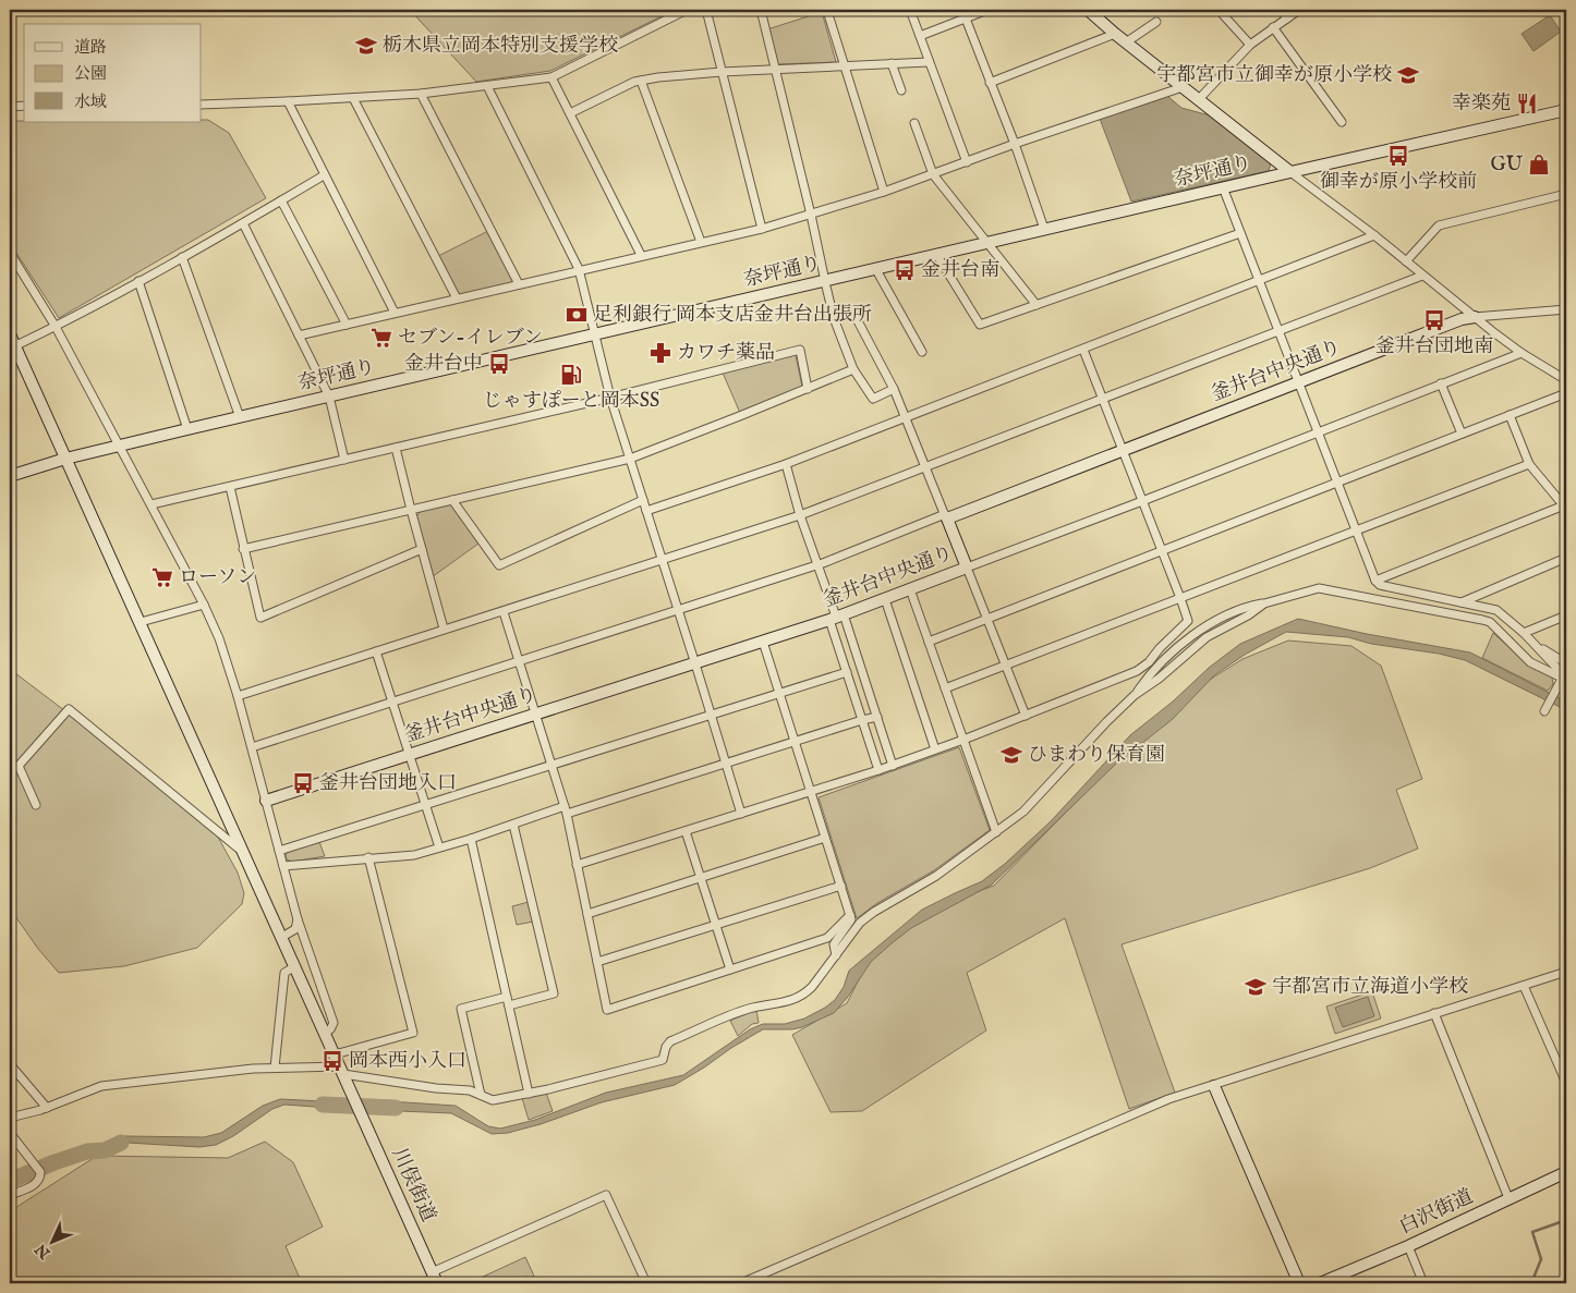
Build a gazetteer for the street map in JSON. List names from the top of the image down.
{
  "streets": {
    "street": [
      "奈坪通り",
      "釜井台中央通り",
      "川俣街道",
      "白沢街道"
    ]
  },
  "crossings": [
    ["奈坪通り", "川俣街道"]
  ],
  "places": {
    "school or university": [
      "栃木県立岡本特別支援学校",
      "宇都宮市立御幸が原小学校",
      "ひまわり保育園",
      "宇都宮市立海道小学校"
    ],
    "restaurant": ["幸楽苑"],
    "bus stop": [
      "御幸が原小学校前",
      "金井台南",
      "釜井台団地南",
      "金井台中",
      "釜井台団地入口",
      "岡本西小入口"
    ],
    "shop": ["GU"],
    "bank": ["足利銀行 岡本支店金井台出張所"],
    "supermarket": ["セブン-イレブン", "ローソン"],
    "pharmacy": ["カワチ薬品"],
    "fuel station": ["じゃすぽーと岡本SS"]
  },
  "legend": ["道路", "公園", "水域"],
  "north": "bottom left"
}
